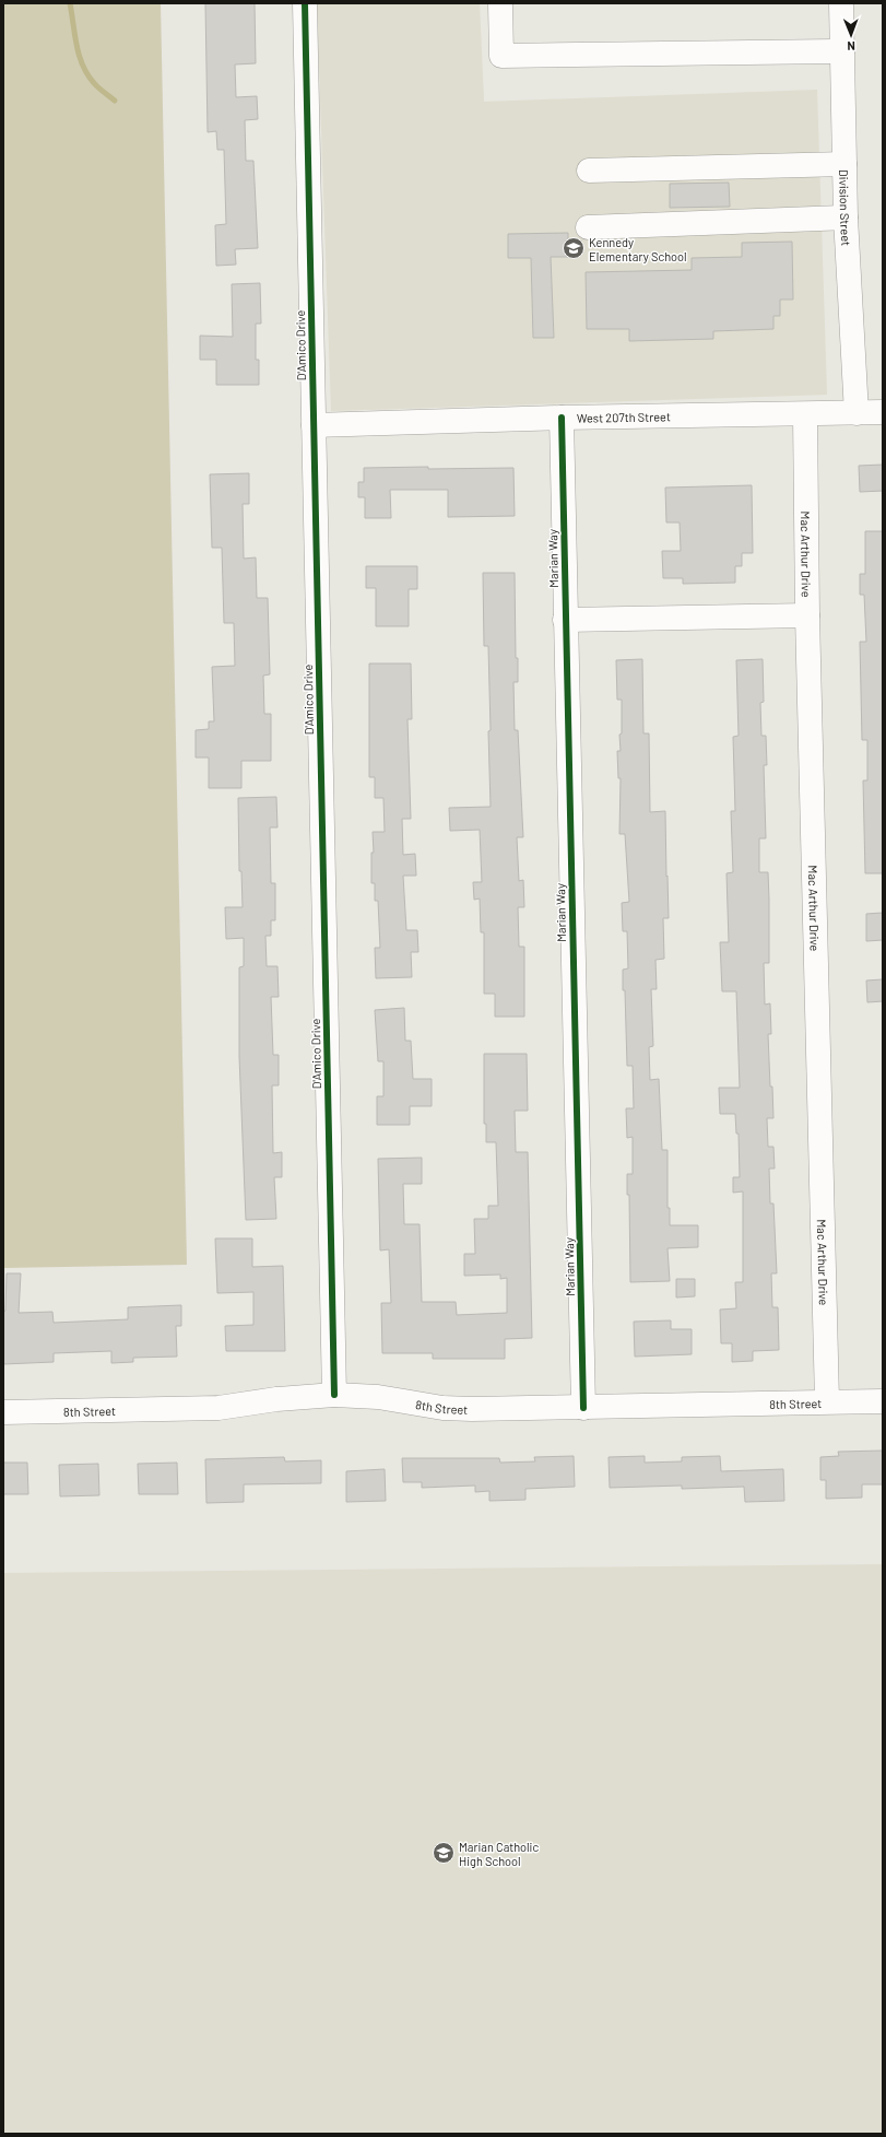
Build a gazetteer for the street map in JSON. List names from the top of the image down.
{
  "streets": {
    "street": [
      "Division Street",
      "D'Amico Drive",
      "West 207th Street",
      "Mac Arthur Drive",
      "Marian Way",
      "8th Street"
    ]
  },
  "crossings": [
    ["Division Street", "West 207th Street"],
    ["D'Amico Drive", "West 207th Street"],
    ["D'Amico Drive", "8th Street"],
    ["West 207th Street", "Mac Arthur Drive"],
    ["West 207th Street", "Marian Way"],
    ["Mac Arthur Drive", "8th Street"],
    ["Marian Way", "8th Street"]
  ],
  "places": {
    "school or university": ["Kennedy Elementary School", "Marian Catholic High School"]
  },
  "north": "bottom"
}
